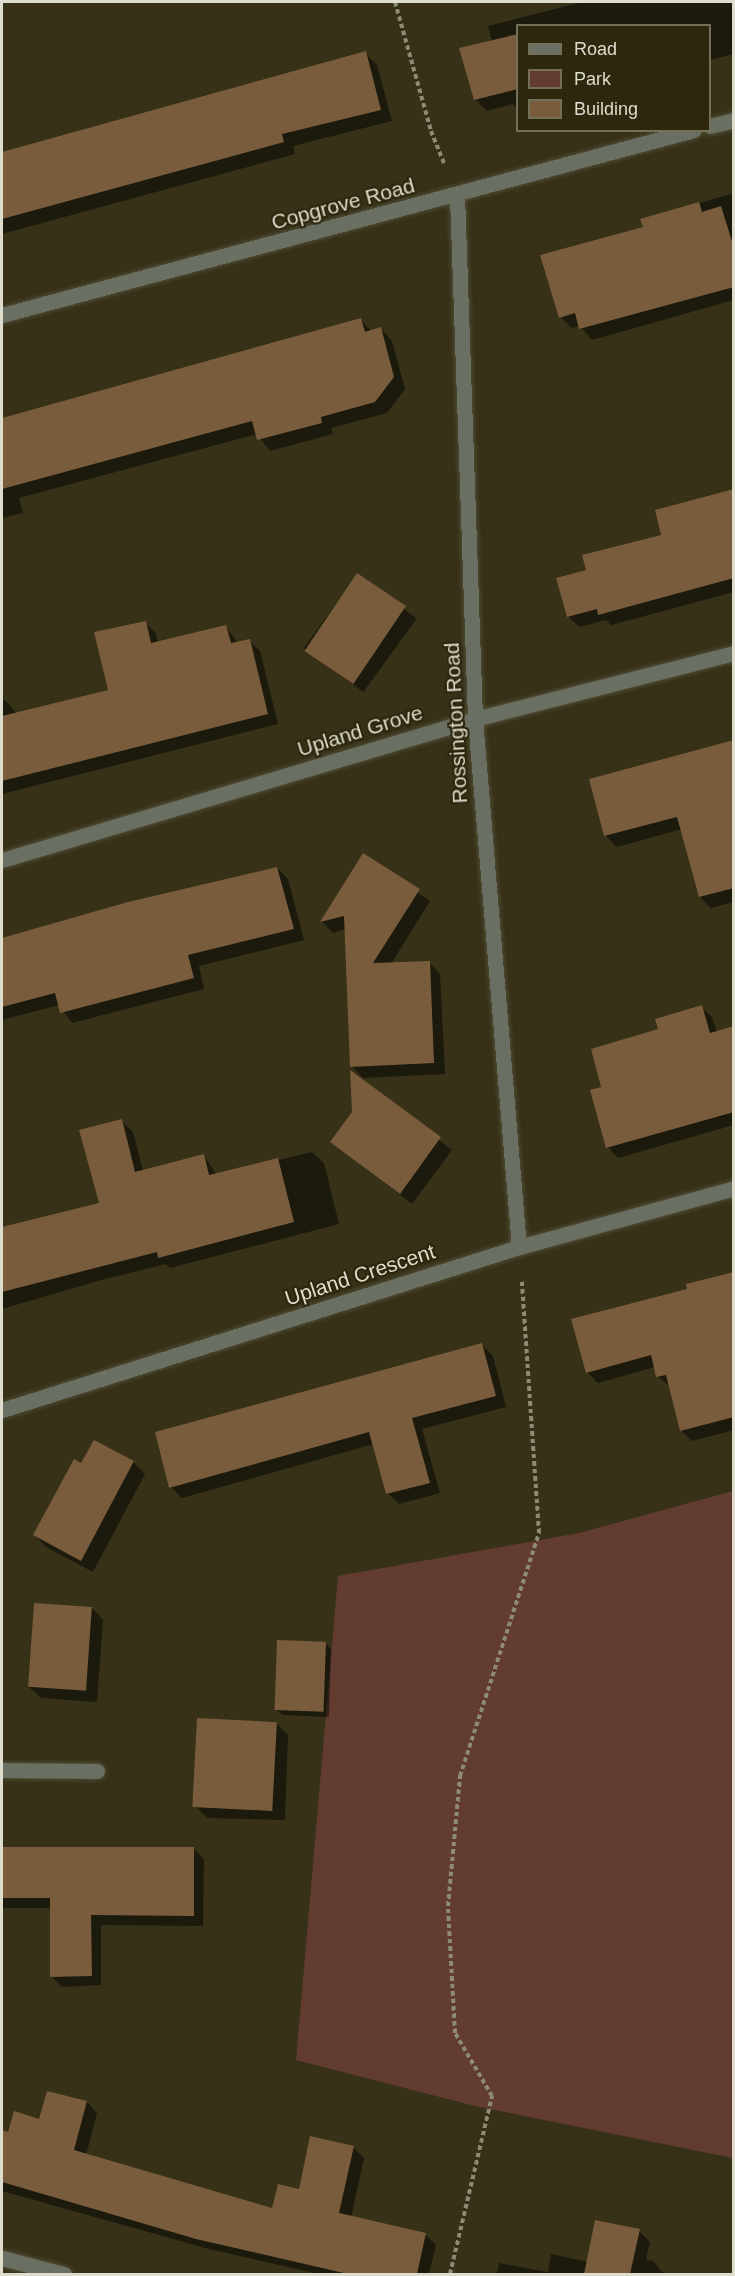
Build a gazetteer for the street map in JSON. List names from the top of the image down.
{
  "streets": {
    "street": [
      "Copgrove Road",
      "Rossington Road",
      "Upland Grove",
      "Upland Crescent"
    ]
  },
  "crossings": [
    ["Copgrove Road", "Rossington Road"],
    ["Rossington Road", "Upland Grove"],
    ["Rossington Road", "Upland Crescent"]
  ],
  "legend": ["Road", "Park", "Building"]
}
